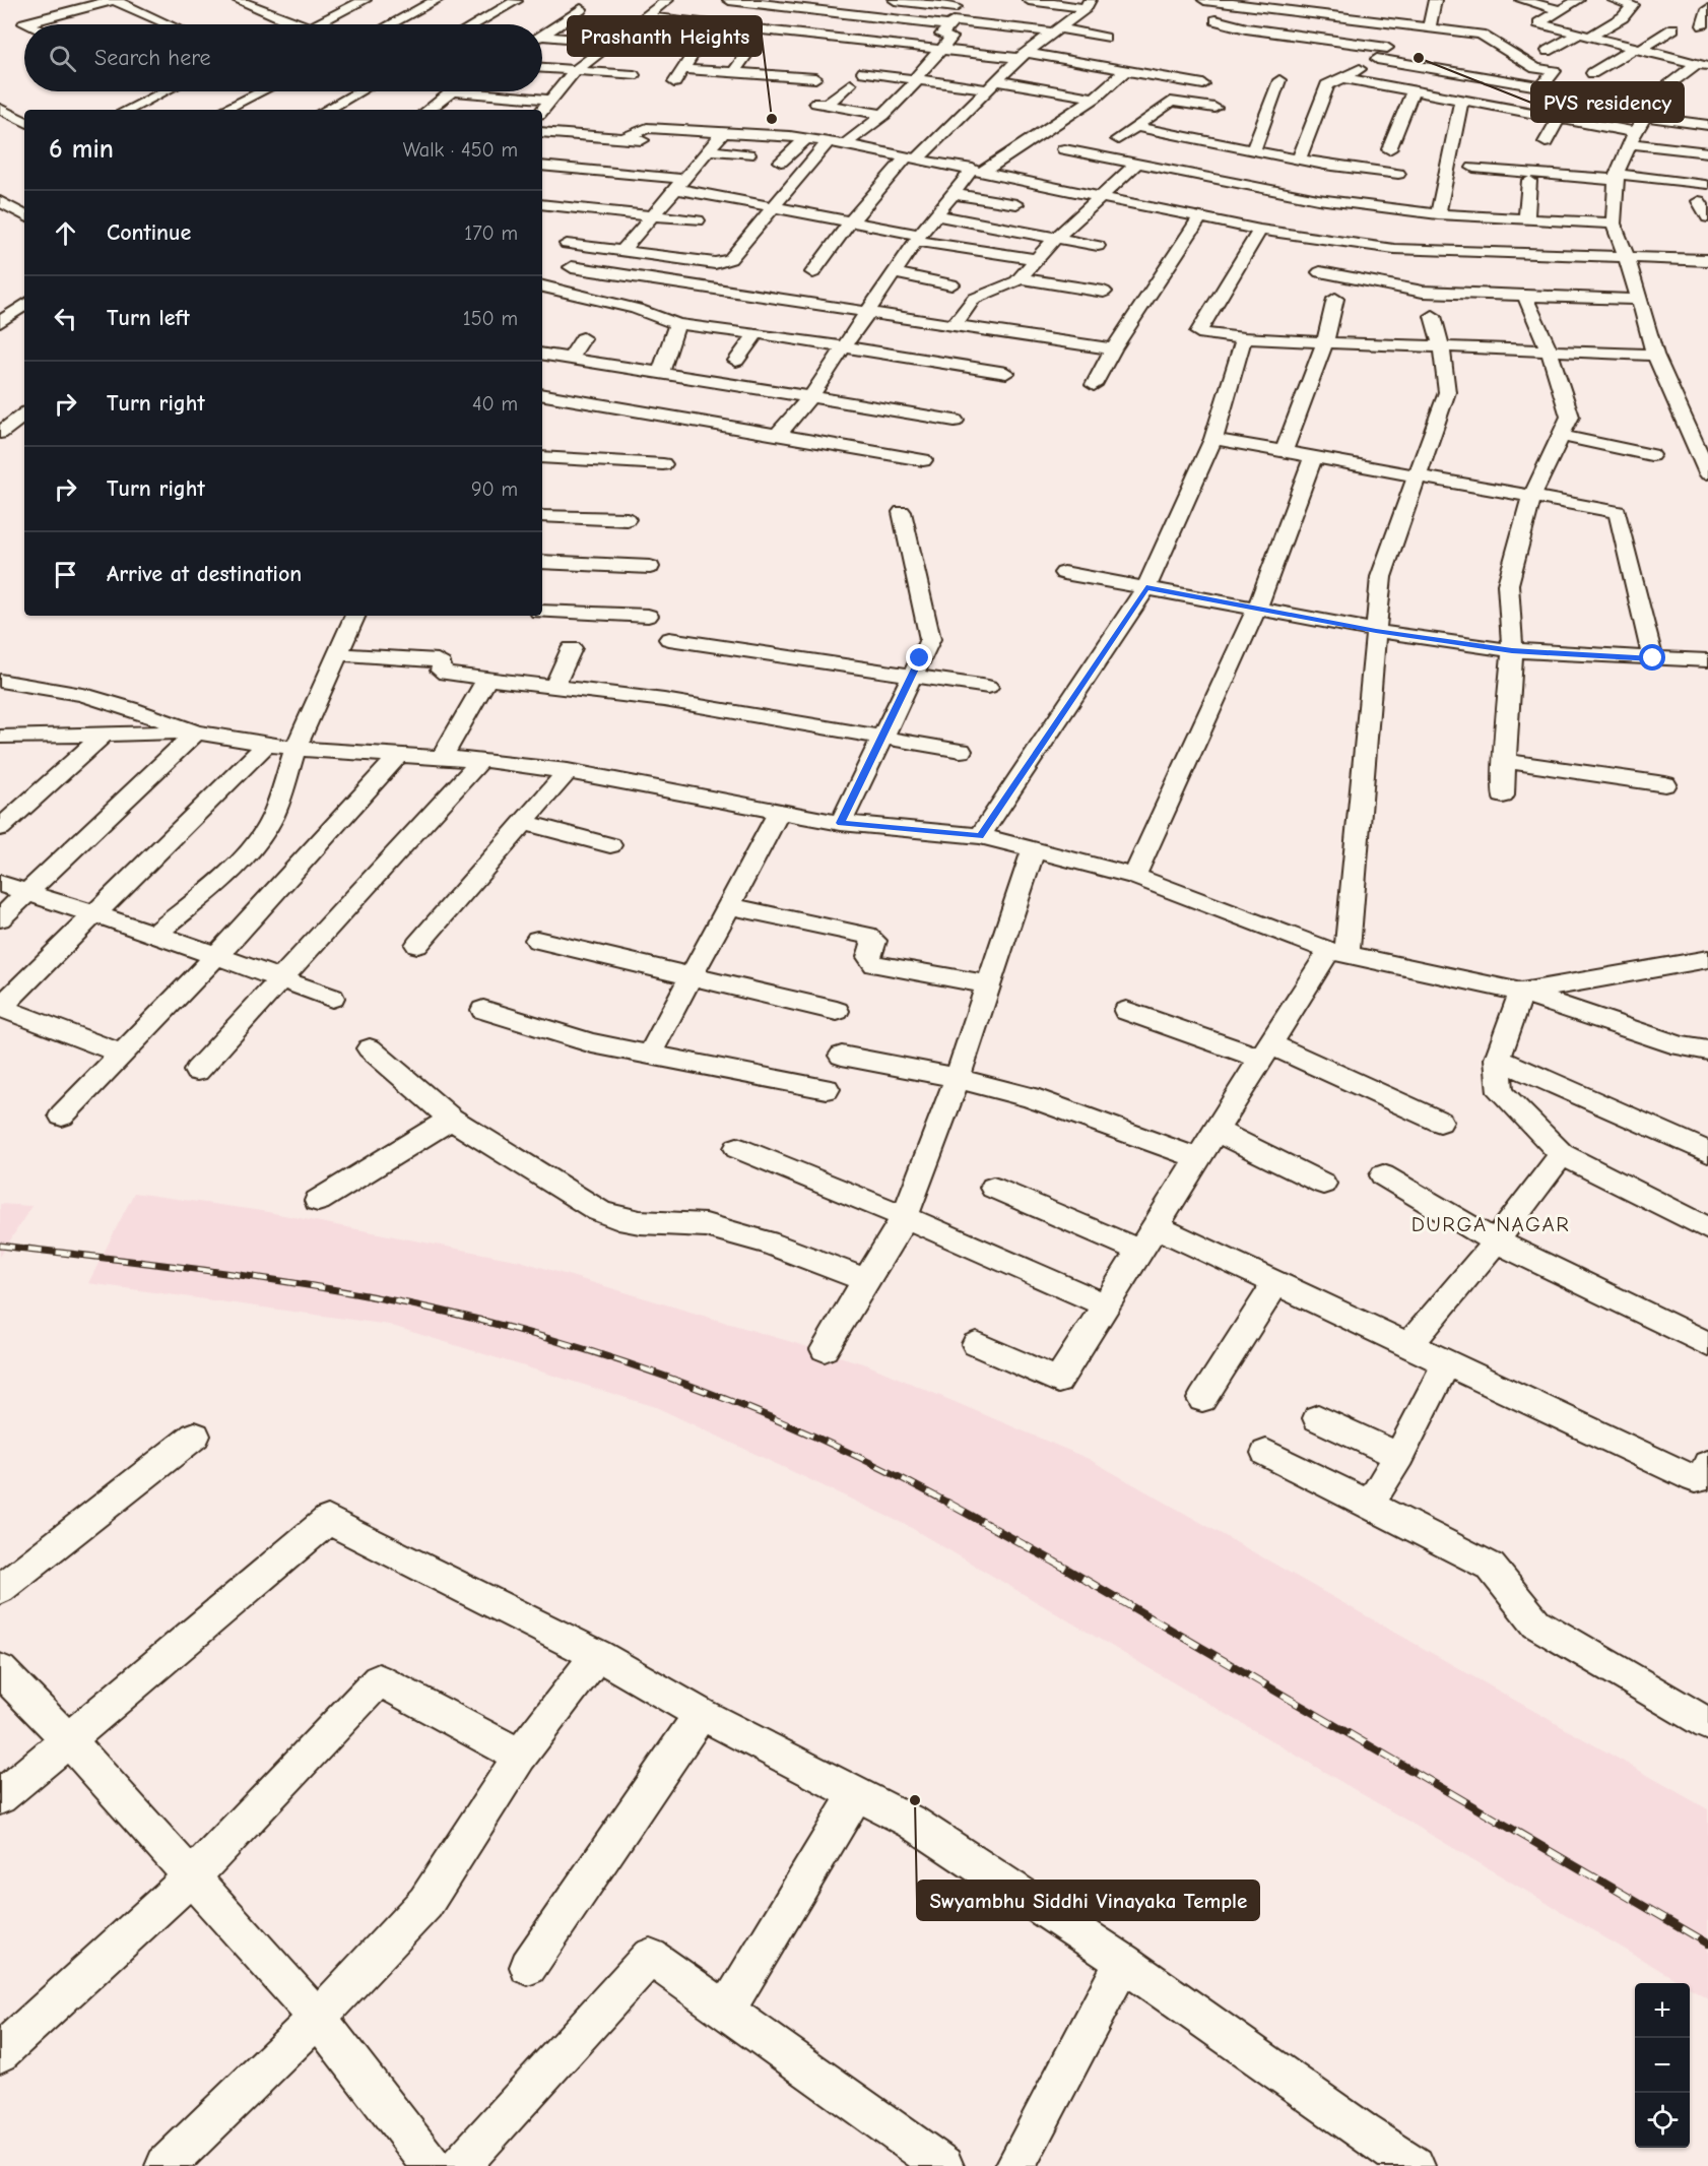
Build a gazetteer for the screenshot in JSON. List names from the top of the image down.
{
  "districts": ["DURGA NAGAR"],
  "places": ["PVS residency", "Prashanth Heights", "Swyambhu Siddhi Vinayaka Temple"],
  "page": {
    "search": "Search here",
    "heading": ["6 min", "Walk · 450 m"],
    "list": [
      ["Continue", "170 m"],
      ["Turn left", "150 m"],
      ["Turn right", "40 m"],
      ["Turn right", "90 m"],
      "Arrive at destination"
    ],
    "map_buttons": ["+", "−"]
  }
}
